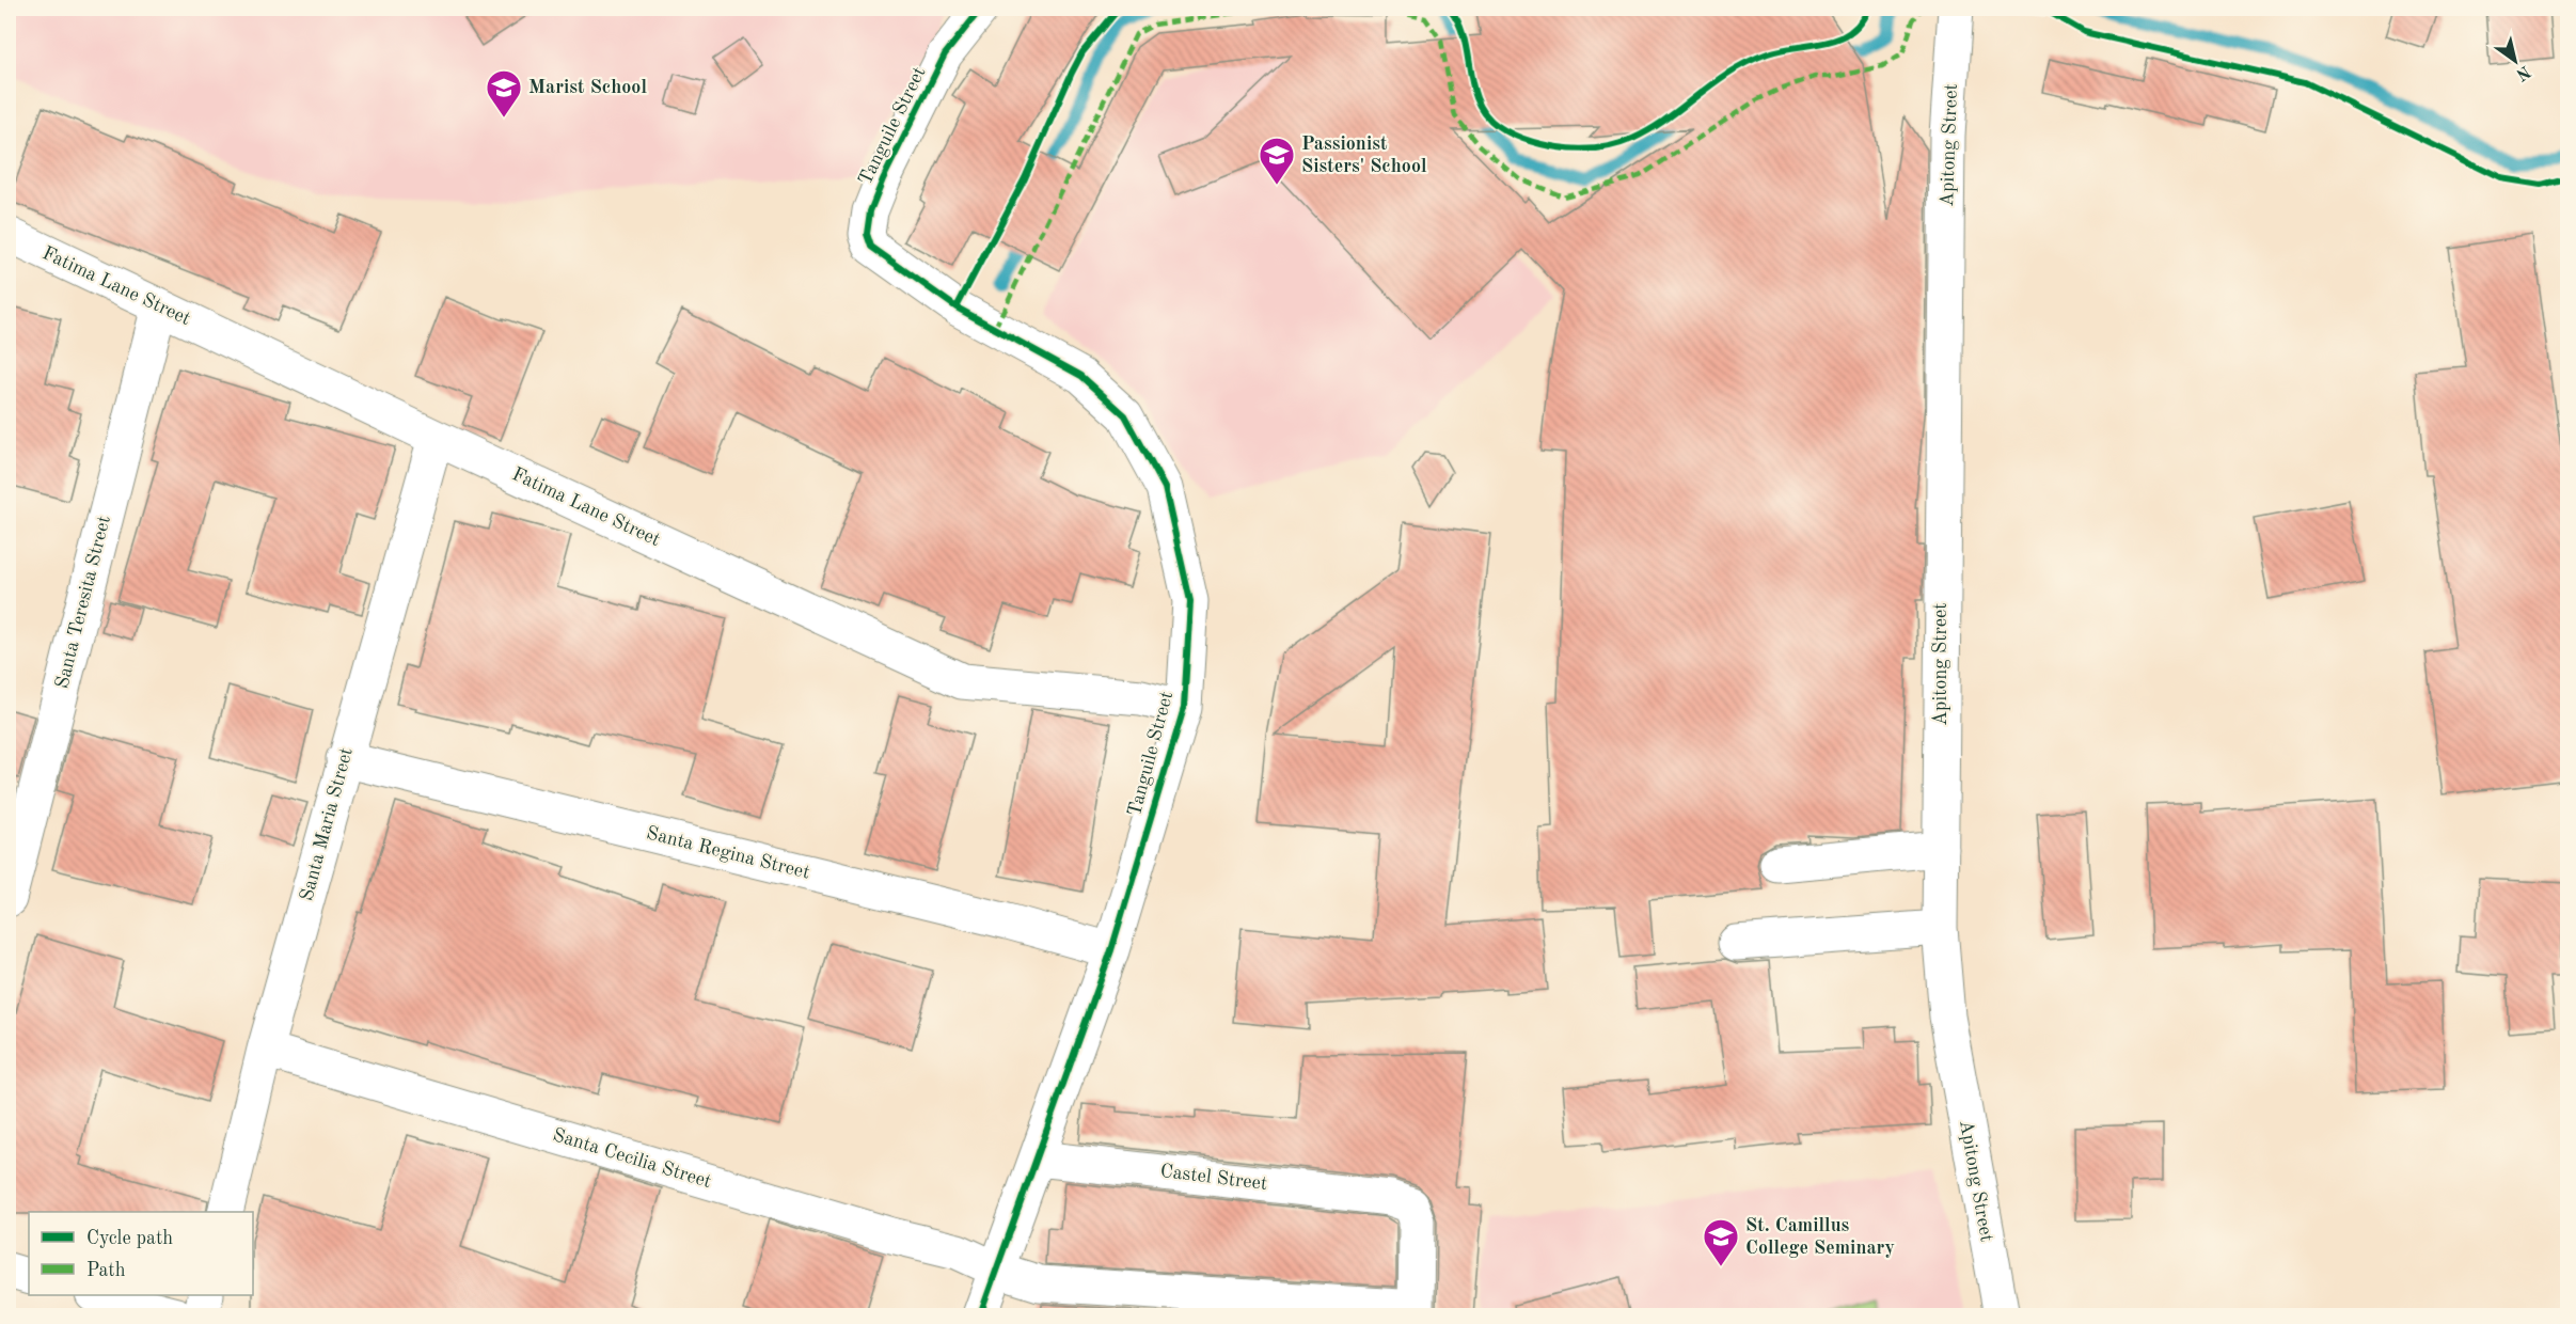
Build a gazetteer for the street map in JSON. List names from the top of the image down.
{
  "streets": {
    "street": [
      "Tanguile Street",
      "Apitong Street",
      "Fatima Lane Street",
      "Santa Teresita Street",
      "Santa Maria Street",
      "Santa Regina Street",
      "Santa Cecilia Street",
      "Castel Street"
    ]
  },
  "crossings": [
    ["Tanguile Street", "Fatima Lane Street"],
    ["Tanguile Street", "Santa Regina Street"],
    ["Tanguile Street", "Santa Cecilia Street"],
    ["Tanguile Street", "Castel Street"],
    ["Fatima Lane Street", "Santa Teresita Street"],
    ["Fatima Lane Street", "Santa Maria Street"],
    ["Santa Maria Street", "Santa Regina Street"],
    ["Santa Maria Street", "Santa Cecilia Street"],
    ["Santa Cecilia Street", "Castel Street"]
  ],
  "places": {
    "school or university": ["Marist School", "Passionist Sisters' School", "St. Camillus College Seminary"]
  },
  "legend": ["Cycle path", "Path"],
  "north": "bottom right"
}
